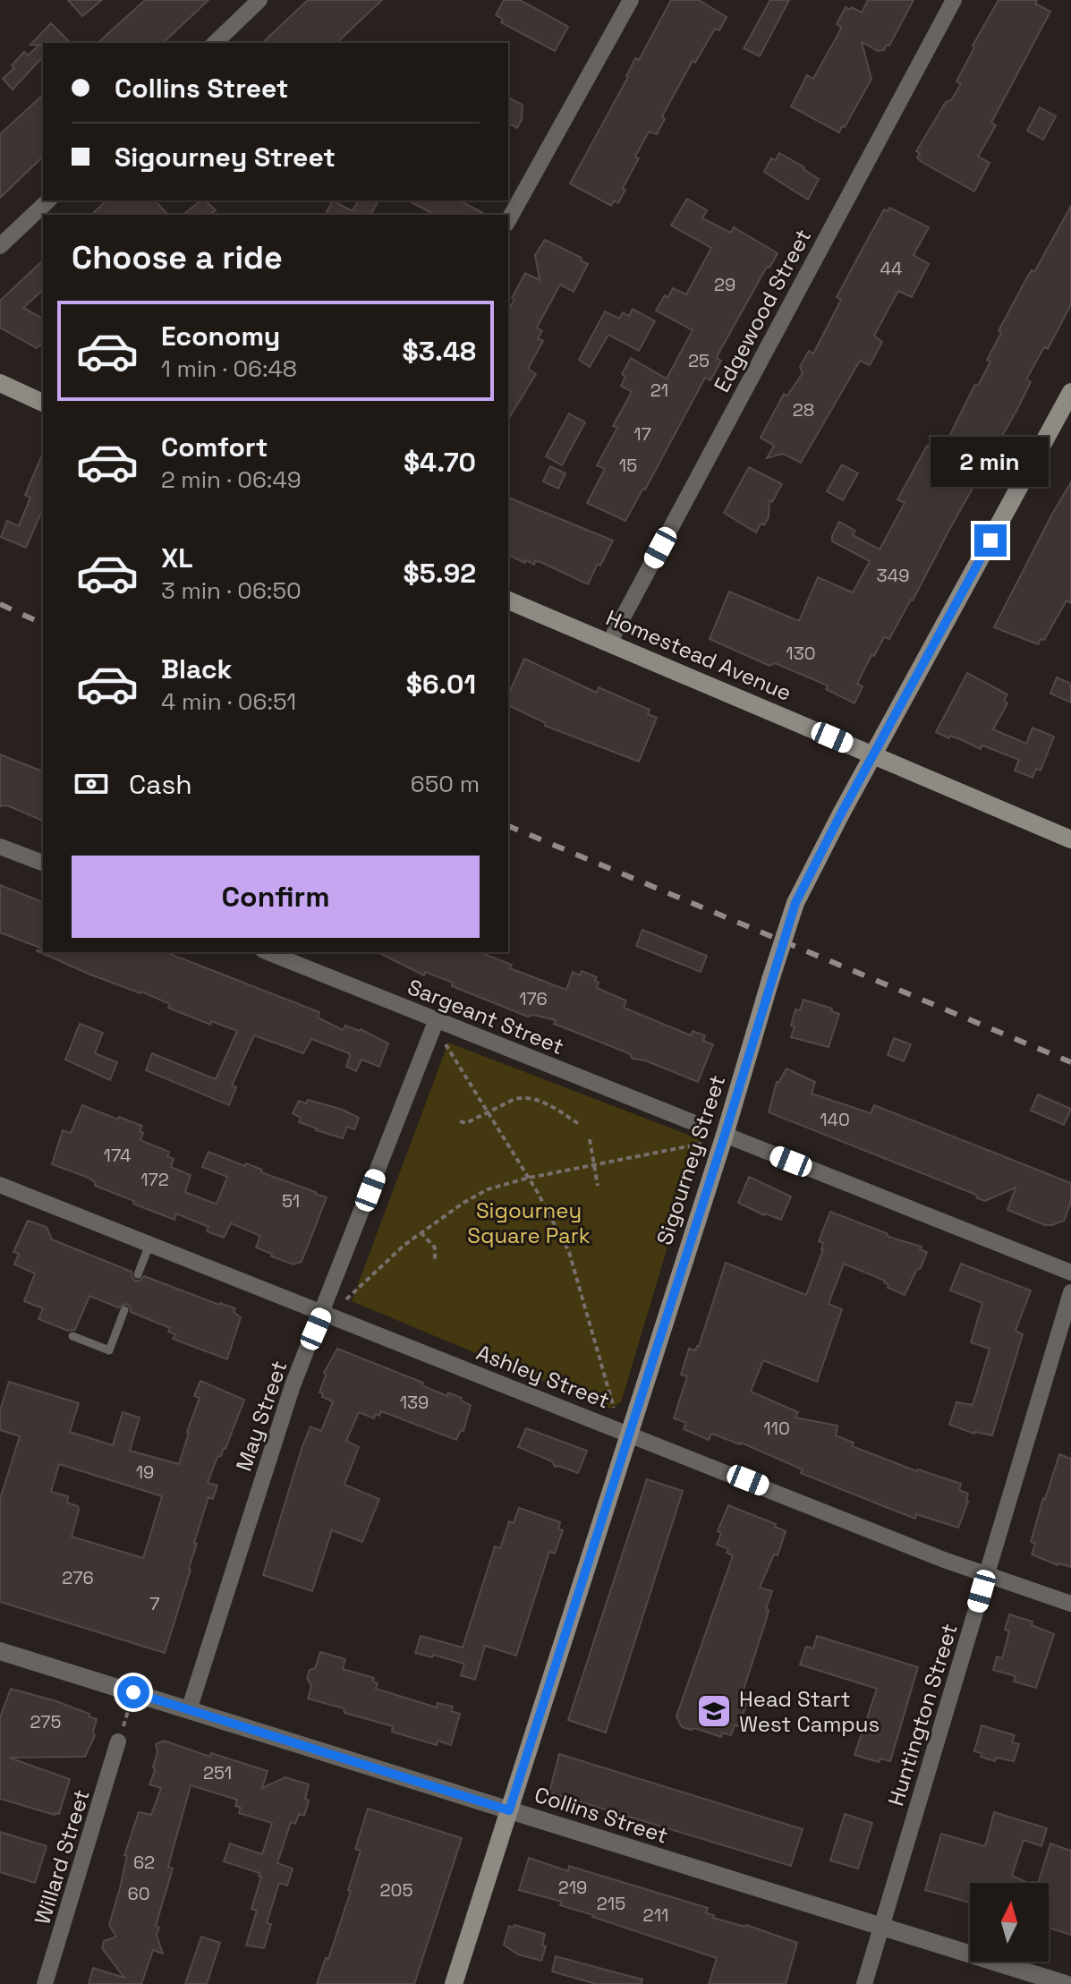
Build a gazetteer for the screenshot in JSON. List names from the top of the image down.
{
  "streets": {
    "main road": ["Homestead Avenue", "Sigourney Street"],
    "street": [
      "Edgewood Street",
      "Sargeant Street",
      "Ashley Street",
      "May Street",
      "Huntington Street",
      "Collins Street",
      "Willard Street"
    ]
  },
  "crossings": [
    ["Edgewood Street", "Homestead Avenue"],
    ["Homestead Avenue", "Sigourney Street"],
    ["Sargeant Street", "May Street"],
    ["Sigourney Street", "Ashley Street"],
    ["Sigourney Street", "Collins Street"],
    ["Ashley Street", "May Street"],
    ["Ashley Street", "Huntington Street"],
    ["May Street", "Collins Street"],
    ["Huntington Street", "Collins Street"]
  ],
  "parks": ["Sigourney Square Park"],
  "places": {
    "school or university": ["Head Start West Campus"]
  },
  "house_numbers": [
    "44",
    "29",
    "25",
    "21",
    "28",
    "17",
    "15",
    "349",
    "130",
    "176",
    "140",
    "174",
    "172",
    "51",
    "139",
    "110",
    "19",
    "276",
    "7",
    "275",
    "251",
    "62",
    "219",
    "205",
    "60",
    "215",
    "211"
  ],
  "north": "top",
  "page": {
    "banner": ["Collins Street", "Sigourney Street"],
    "heading": "Choose a ride",
    "list": [
      {
        "name": "Economy",
        "note": "1 min · 06:48",
        "value": "$3.48"
      },
      {
        "name": "Comfort",
        "note": "2 min · 06:49",
        "value": "$4.70"
      },
      {
        "name": "XL",
        "note": "3 min · 06:50",
        "value": "$5.92"
      },
      {
        "name": "Black",
        "note": "4 min · 06:51",
        "value": "$6.01"
      }
    ],
    "bubble": "2 min",
    "pay": ["Cash", "650 m"],
    "buttons": "Confirm"
  }
}
